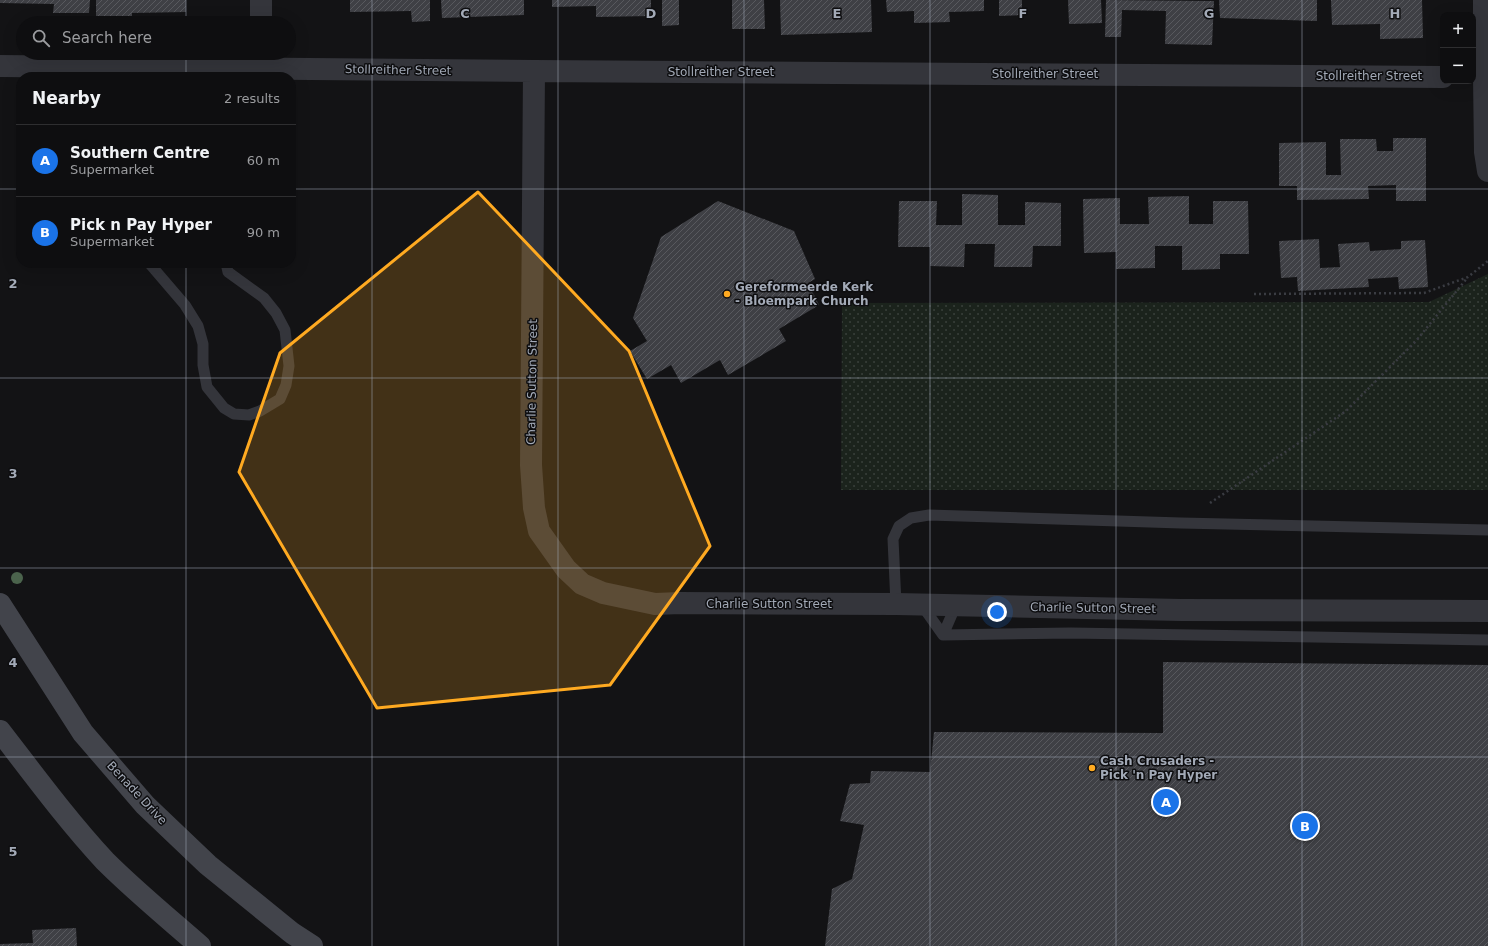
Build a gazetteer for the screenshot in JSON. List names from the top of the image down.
{
  "streets": {
    "street": ["Stollreither Street", "Charlie Sutton Street", "Benade Drive"]
  },
  "crossings": [
    ["Stollreither Street", "Charlie Sutton Street"]
  ],
  "places": ["Gereformeerde Kerk - Bloempark Church", "Cash Crusaders - Pick 'n Pay Hyper"],
  "page": {
    "map_buttons": ["+", "−"],
    "search": "Search here",
    "heading": ["Nearby", "2 results"],
    "list": [
      {
        "mark": "A",
        "name": "Southern Centre",
        "note": "Supermarket",
        "value": "60 m"
      },
      {
        "mark": "B",
        "name": "Pick n Pay Hyper",
        "note": "Supermarket",
        "value": "90 m"
      }
    ],
    "pins": ["A", "B"]
  },
  "grid": {
    "columns": [
      "C",
      "D",
      "E",
      "F",
      "G",
      "H"
    ],
    "rows": [
      "2",
      "3",
      "4",
      "5"
    ]
  }
}
